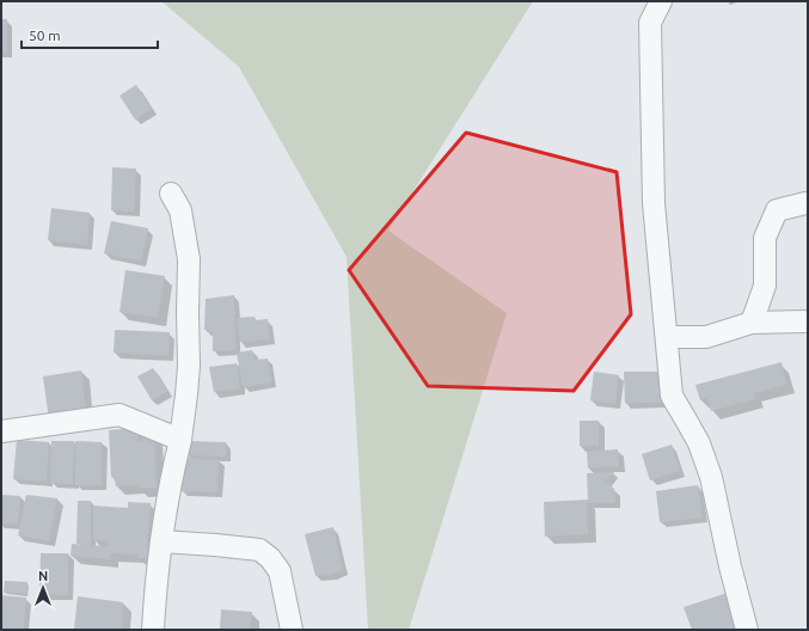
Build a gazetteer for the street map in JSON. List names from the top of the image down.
{
  "scale_bar": "50 m",
  "north": "top"
}
